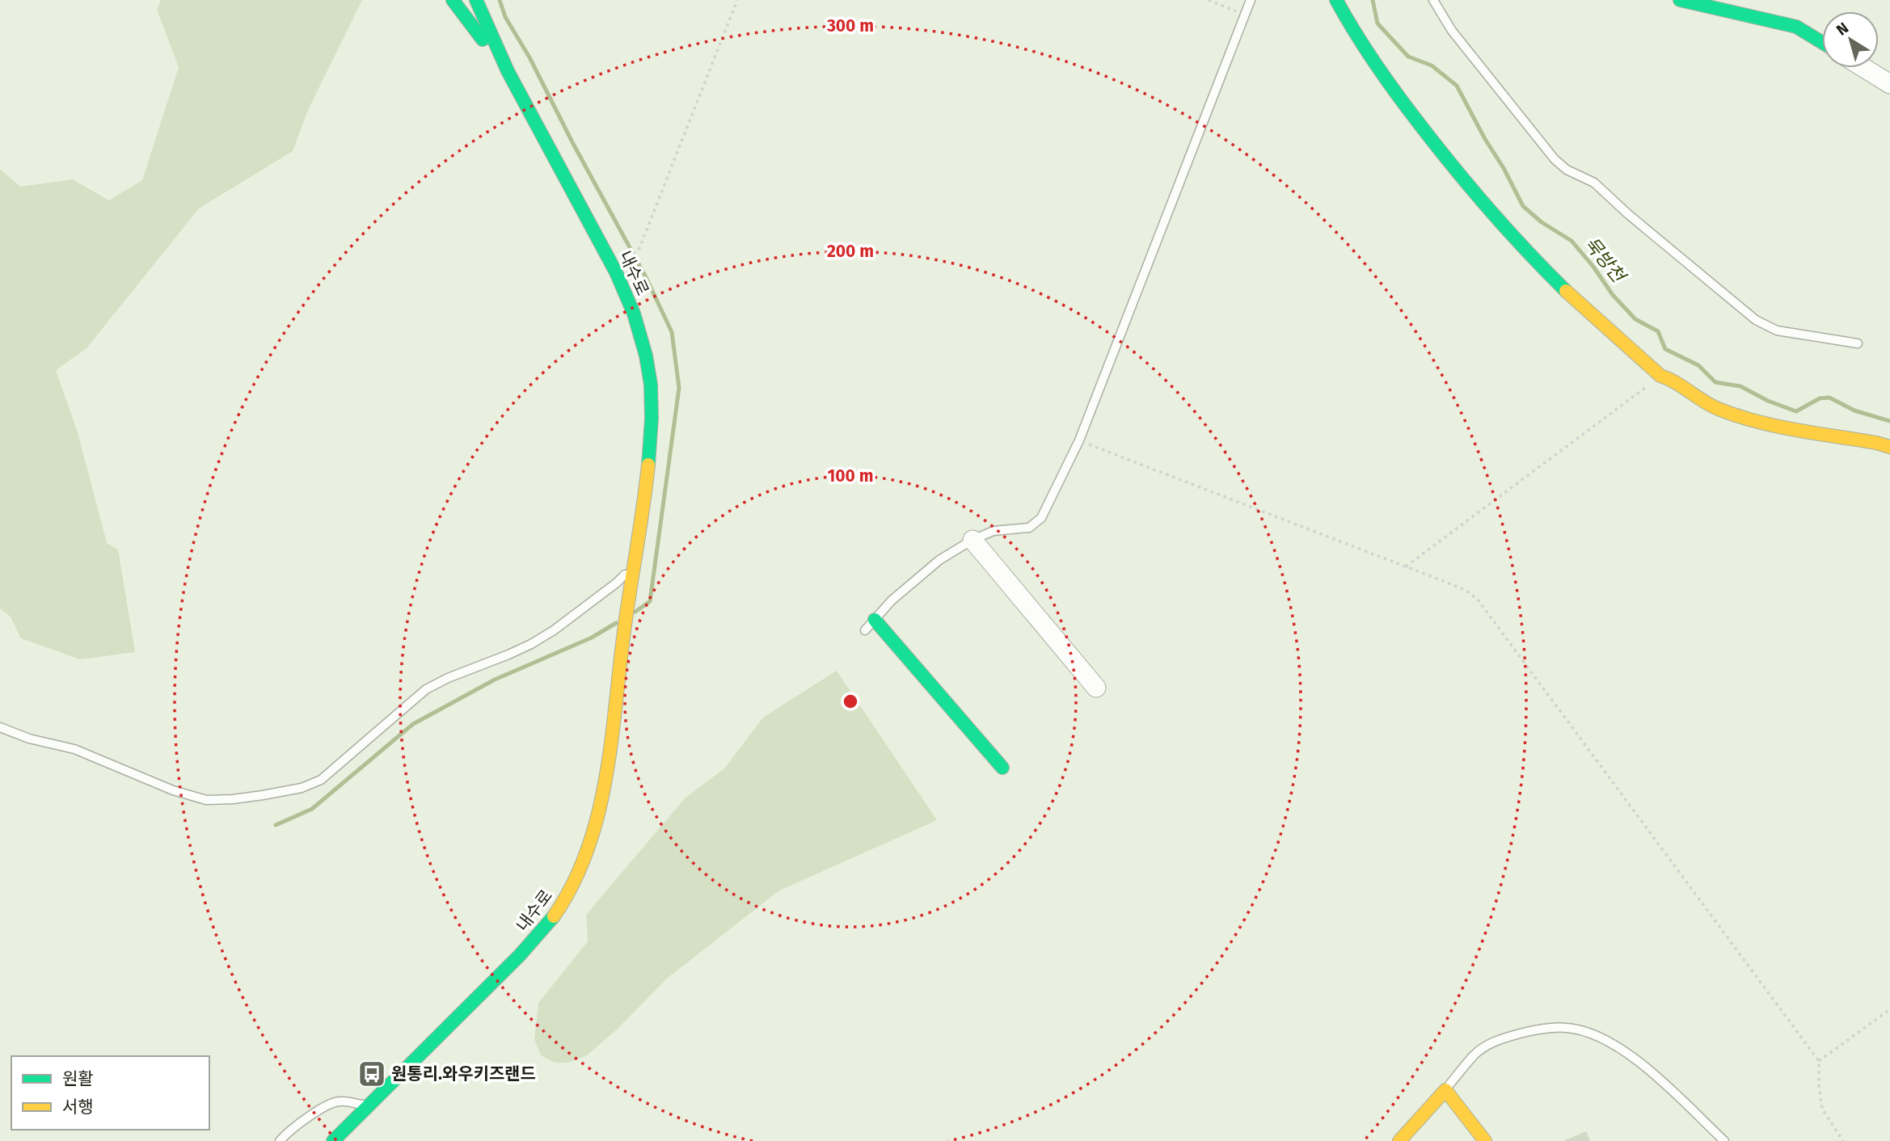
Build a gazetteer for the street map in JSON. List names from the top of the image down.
{
  "streets": {
    "street": ["내수로"]
  },
  "water": ["묵방천"],
  "places": {
    "bus stop": ["원통리.와우키즈랜드"]
  },
  "legend": ["원활", "서행"],
  "north": "top left",
  "rings": ["300 m", "200 m", "100 m"]
}
